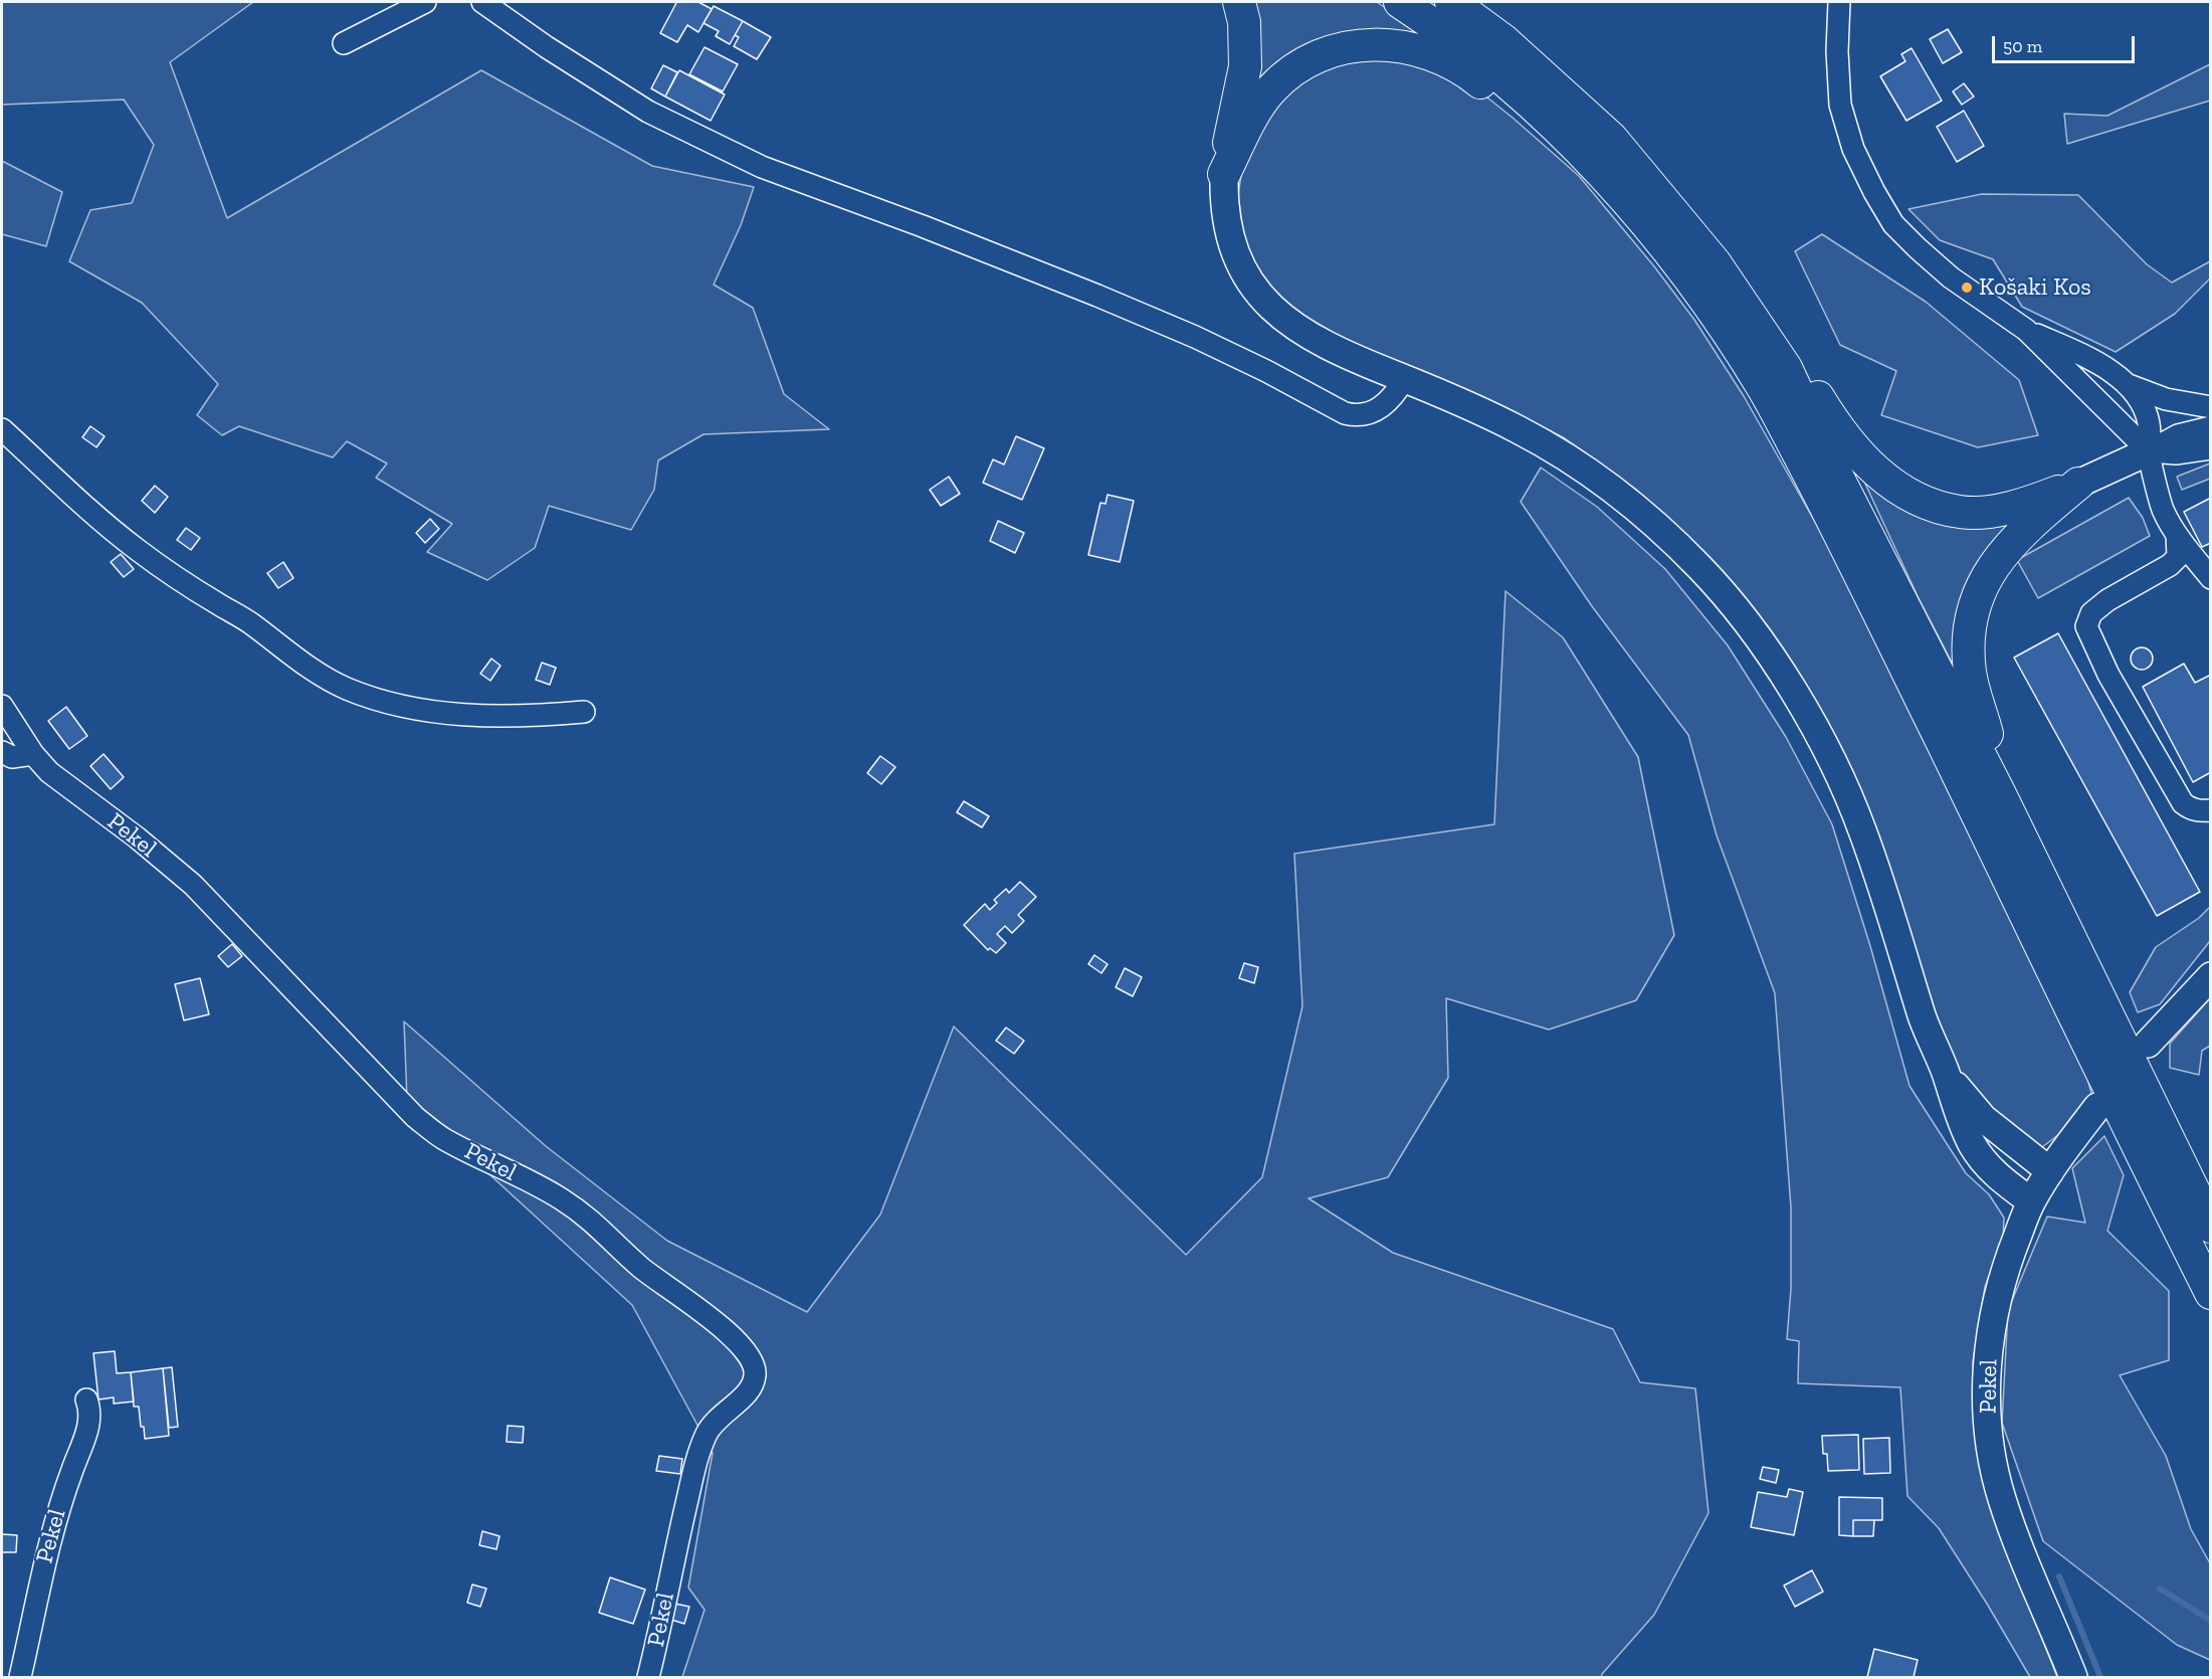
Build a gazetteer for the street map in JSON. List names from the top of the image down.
{
  "streets": {
    "main road": ["Pekel"]
  },
  "places": ["Košaki Kos"],
  "scale_bar": "50 m"
}
